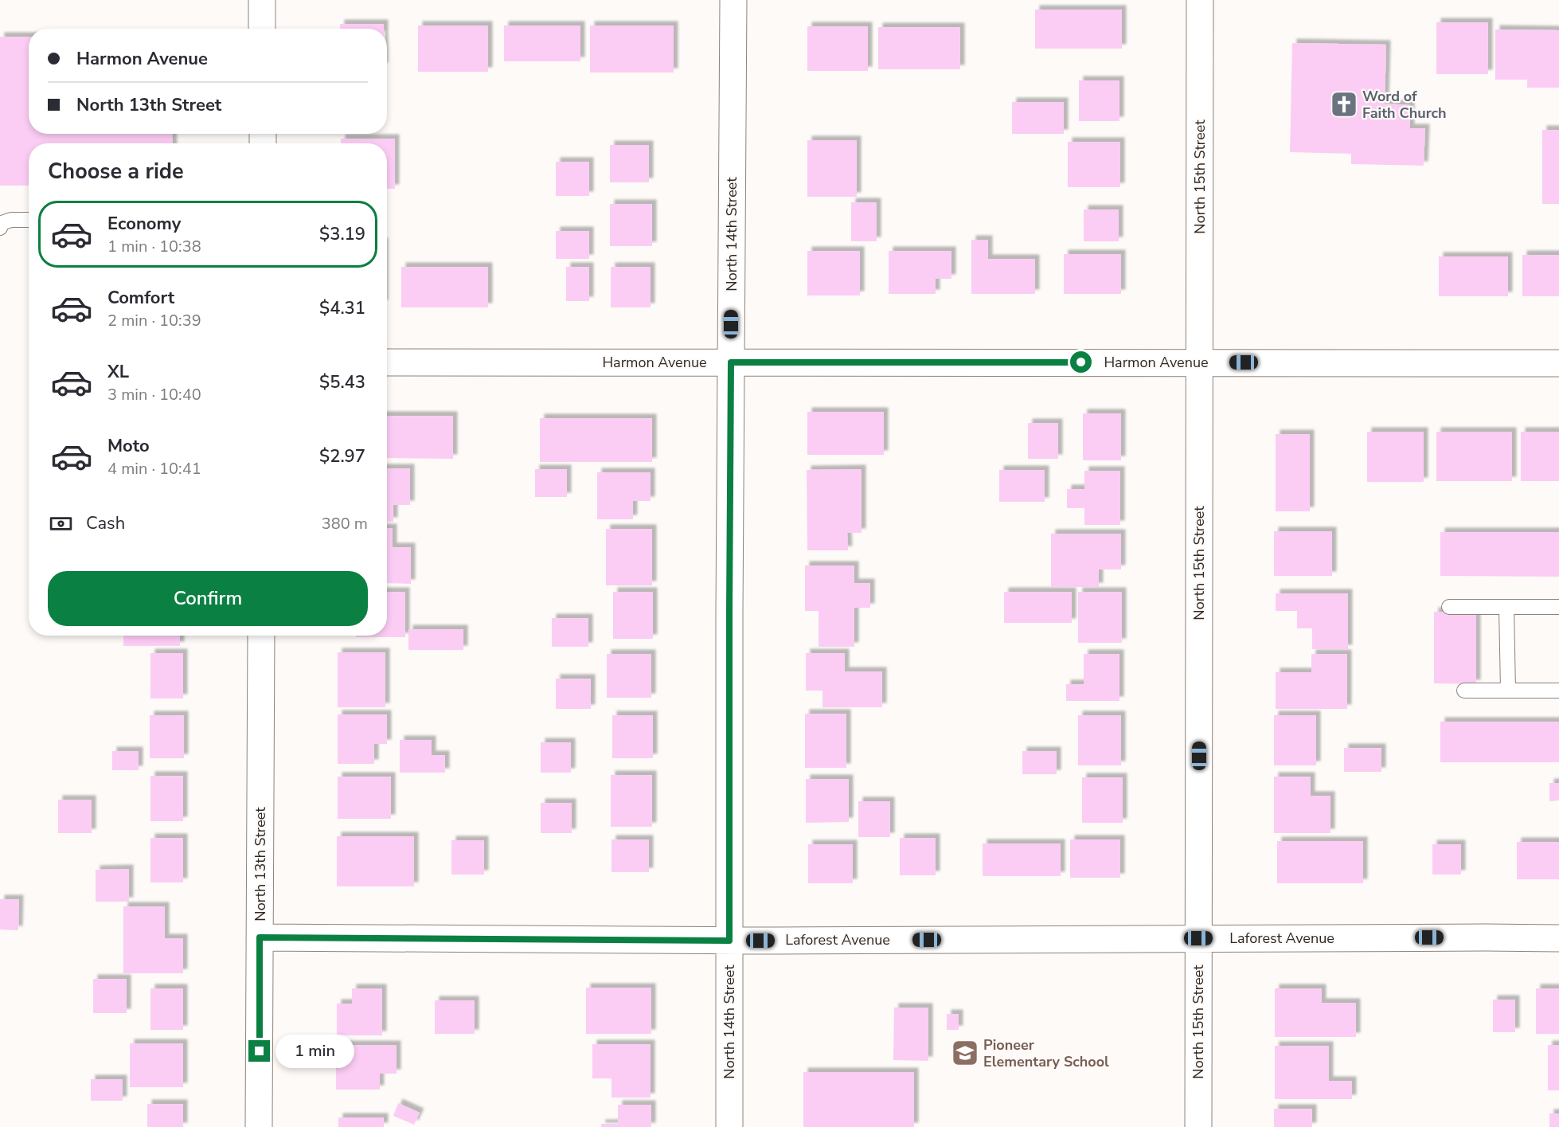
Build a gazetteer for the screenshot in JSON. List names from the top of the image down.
{
  "streets": {
    "street": [
      "North 15th Street",
      "North 14th Street",
      "Harmon Avenue",
      "North 13th Street",
      "Laforest Avenue"
    ]
  },
  "crossings": [
    ["North 15th Street", "Harmon Avenue"],
    ["North 15th Street", "Laforest Avenue"],
    ["North 14th Street", "Harmon Avenue"],
    ["North 14th Street", "Laforest Avenue"],
    ["North 13th Street", "Laforest Avenue"]
  ],
  "places": {
    "church": ["Word of Faith Church"],
    "school or university": ["Pioneer Elementary School"]
  },
  "page": {
    "banner": ["Harmon Avenue", "North 13th Street"],
    "heading": "Choose a ride",
    "list": [
      {
        "name": "Economy",
        "note": "1 min · 10:38",
        "value": "$3.19"
      },
      {
        "name": "Comfort",
        "note": "2 min · 10:39",
        "value": "$4.31"
      },
      {
        "name": "XL",
        "note": "3 min · 10:40",
        "value": "$5.43"
      },
      {
        "name": "Moto",
        "note": "4 min · 10:41",
        "value": "$2.97"
      }
    ],
    "pay": ["Cash", "380 m"],
    "buttons": "Confirm",
    "bubble": "1 min"
  }
}
